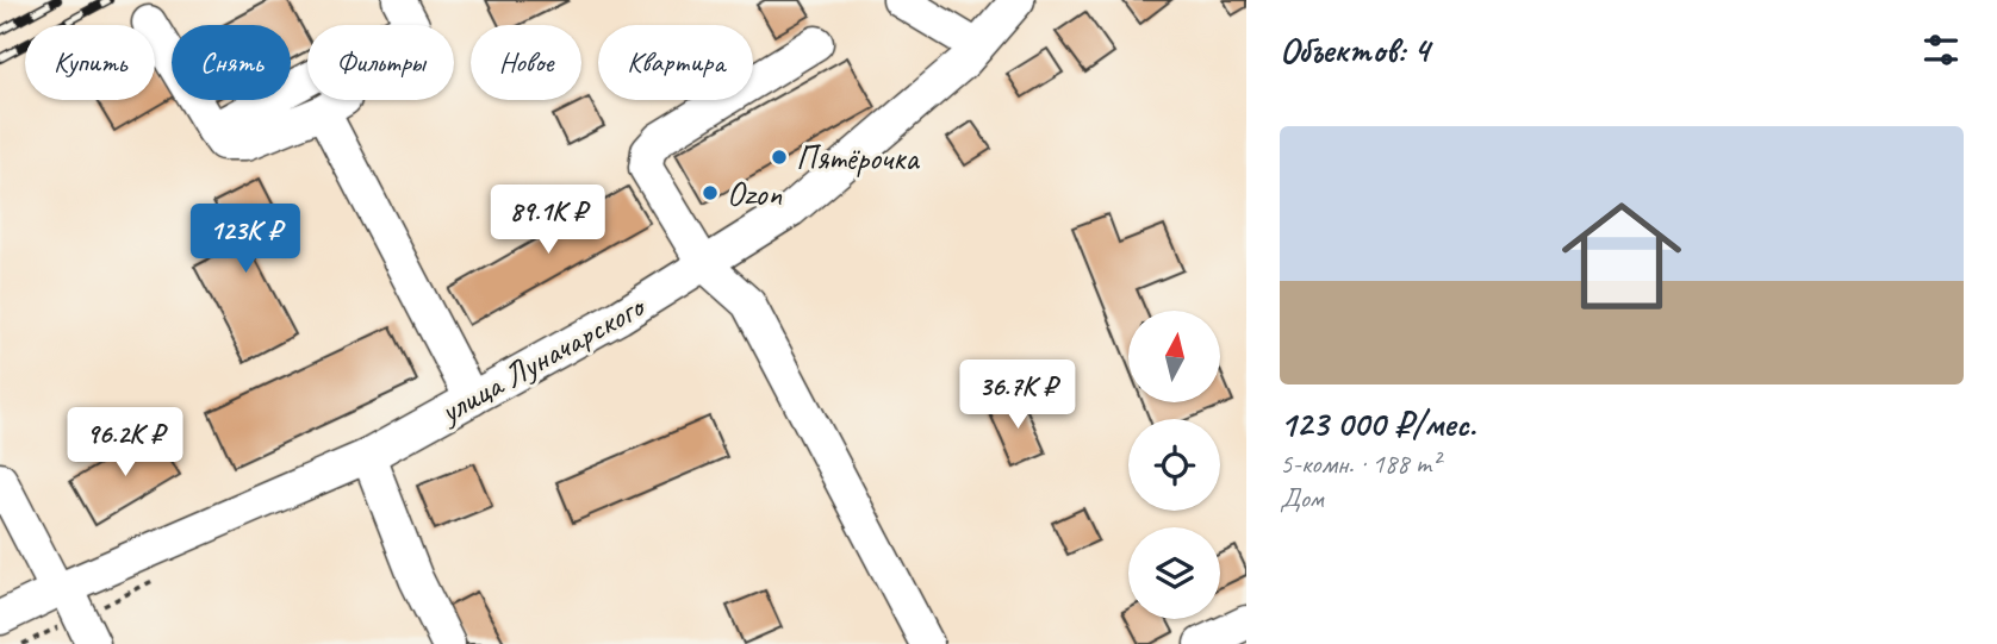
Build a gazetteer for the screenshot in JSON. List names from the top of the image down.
{
  "streets": {
    "street": ["улица Луначарского"]
  },
  "places": ["Пятёрочка", "Ozon"],
  "north": "top",
  "page": {
    "heading": "Объектов: 4",
    "chip": [
      "Купить",
      "Снять",
      "Фильтры",
      "Новое",
      "Квартира"
    ],
    "list": [
      {
        "name": "123 000 ₽/мес.",
        "note": "5-комн. · 188 m² · Дом"
      }
    ],
    "price": [
      "89.1K ₽",
      "123K ₽",
      "36.7K ₽",
      "96.2K ₽"
    ]
  }
}
